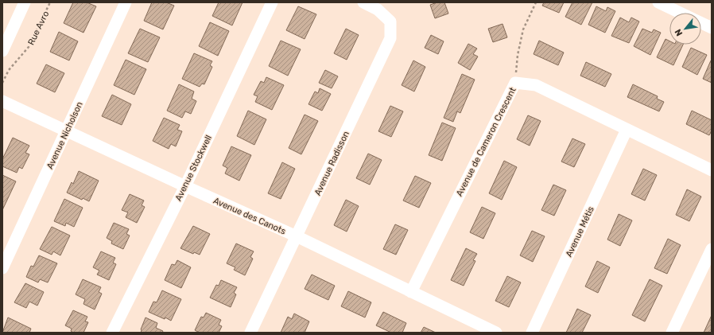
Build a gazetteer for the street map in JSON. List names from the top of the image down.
{
  "streets": {
    "street": [
      "Avenue Nicholson",
      "Avenue de Cameron Crescent",
      "Avenue Radisson",
      "Avenue Stockwell",
      "Avenue des Canots",
      "Avenue Métis"
    ],
    "path": ["Rue Avro"]
  },
  "crossings": [
    ["Avenue Nicholson", "Avenue des Canots"],
    ["Avenue de Cameron Crescent", "Avenue des Canots"],
    ["Avenue de Cameron Crescent", "Avenue Métis"],
    ["Avenue Radisson", "Avenue des Canots"],
    ["Avenue Stockwell", "Avenue des Canots"]
  ],
  "north": "bottom left"
}
